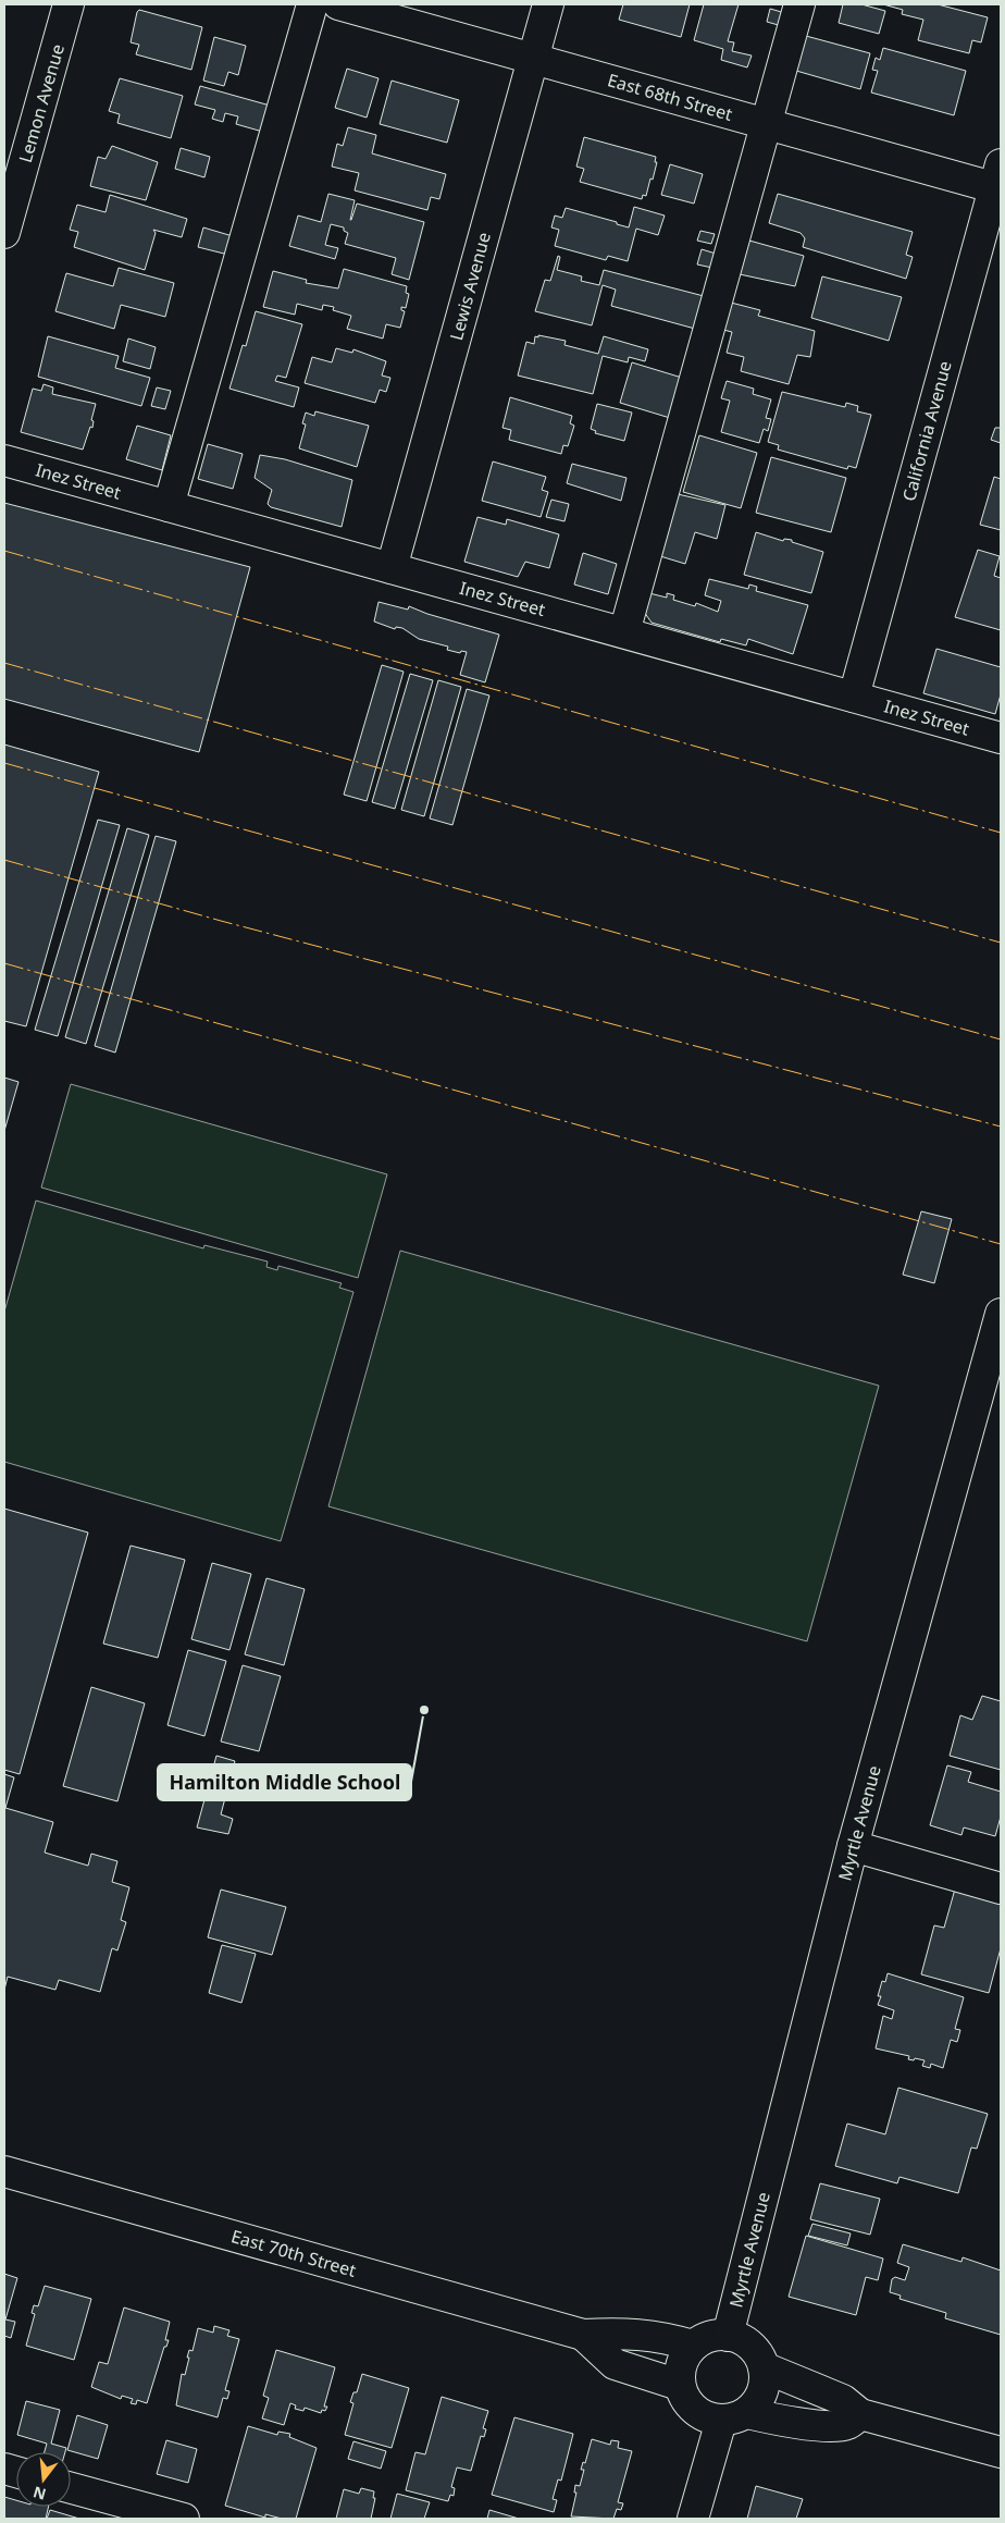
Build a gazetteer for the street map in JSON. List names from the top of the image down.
{
  "streets": {
    "street": [
      "East 68th Street",
      "Lemon Avenue",
      "Lewis Avenue",
      "California Avenue",
      "Inez Street",
      "Myrtle Avenue",
      "East 70th Street"
    ]
  },
  "crossings": [
    ["East 68th Street", "Lewis Avenue"],
    ["East 68th Street", "California Avenue"],
    ["Lewis Avenue", "Inez Street"],
    ["California Avenue", "Inez Street"],
    ["Myrtle Avenue", "East 70th Street"]
  ],
  "places": ["Hamilton Middle School"],
  "north": "bottom"
}
